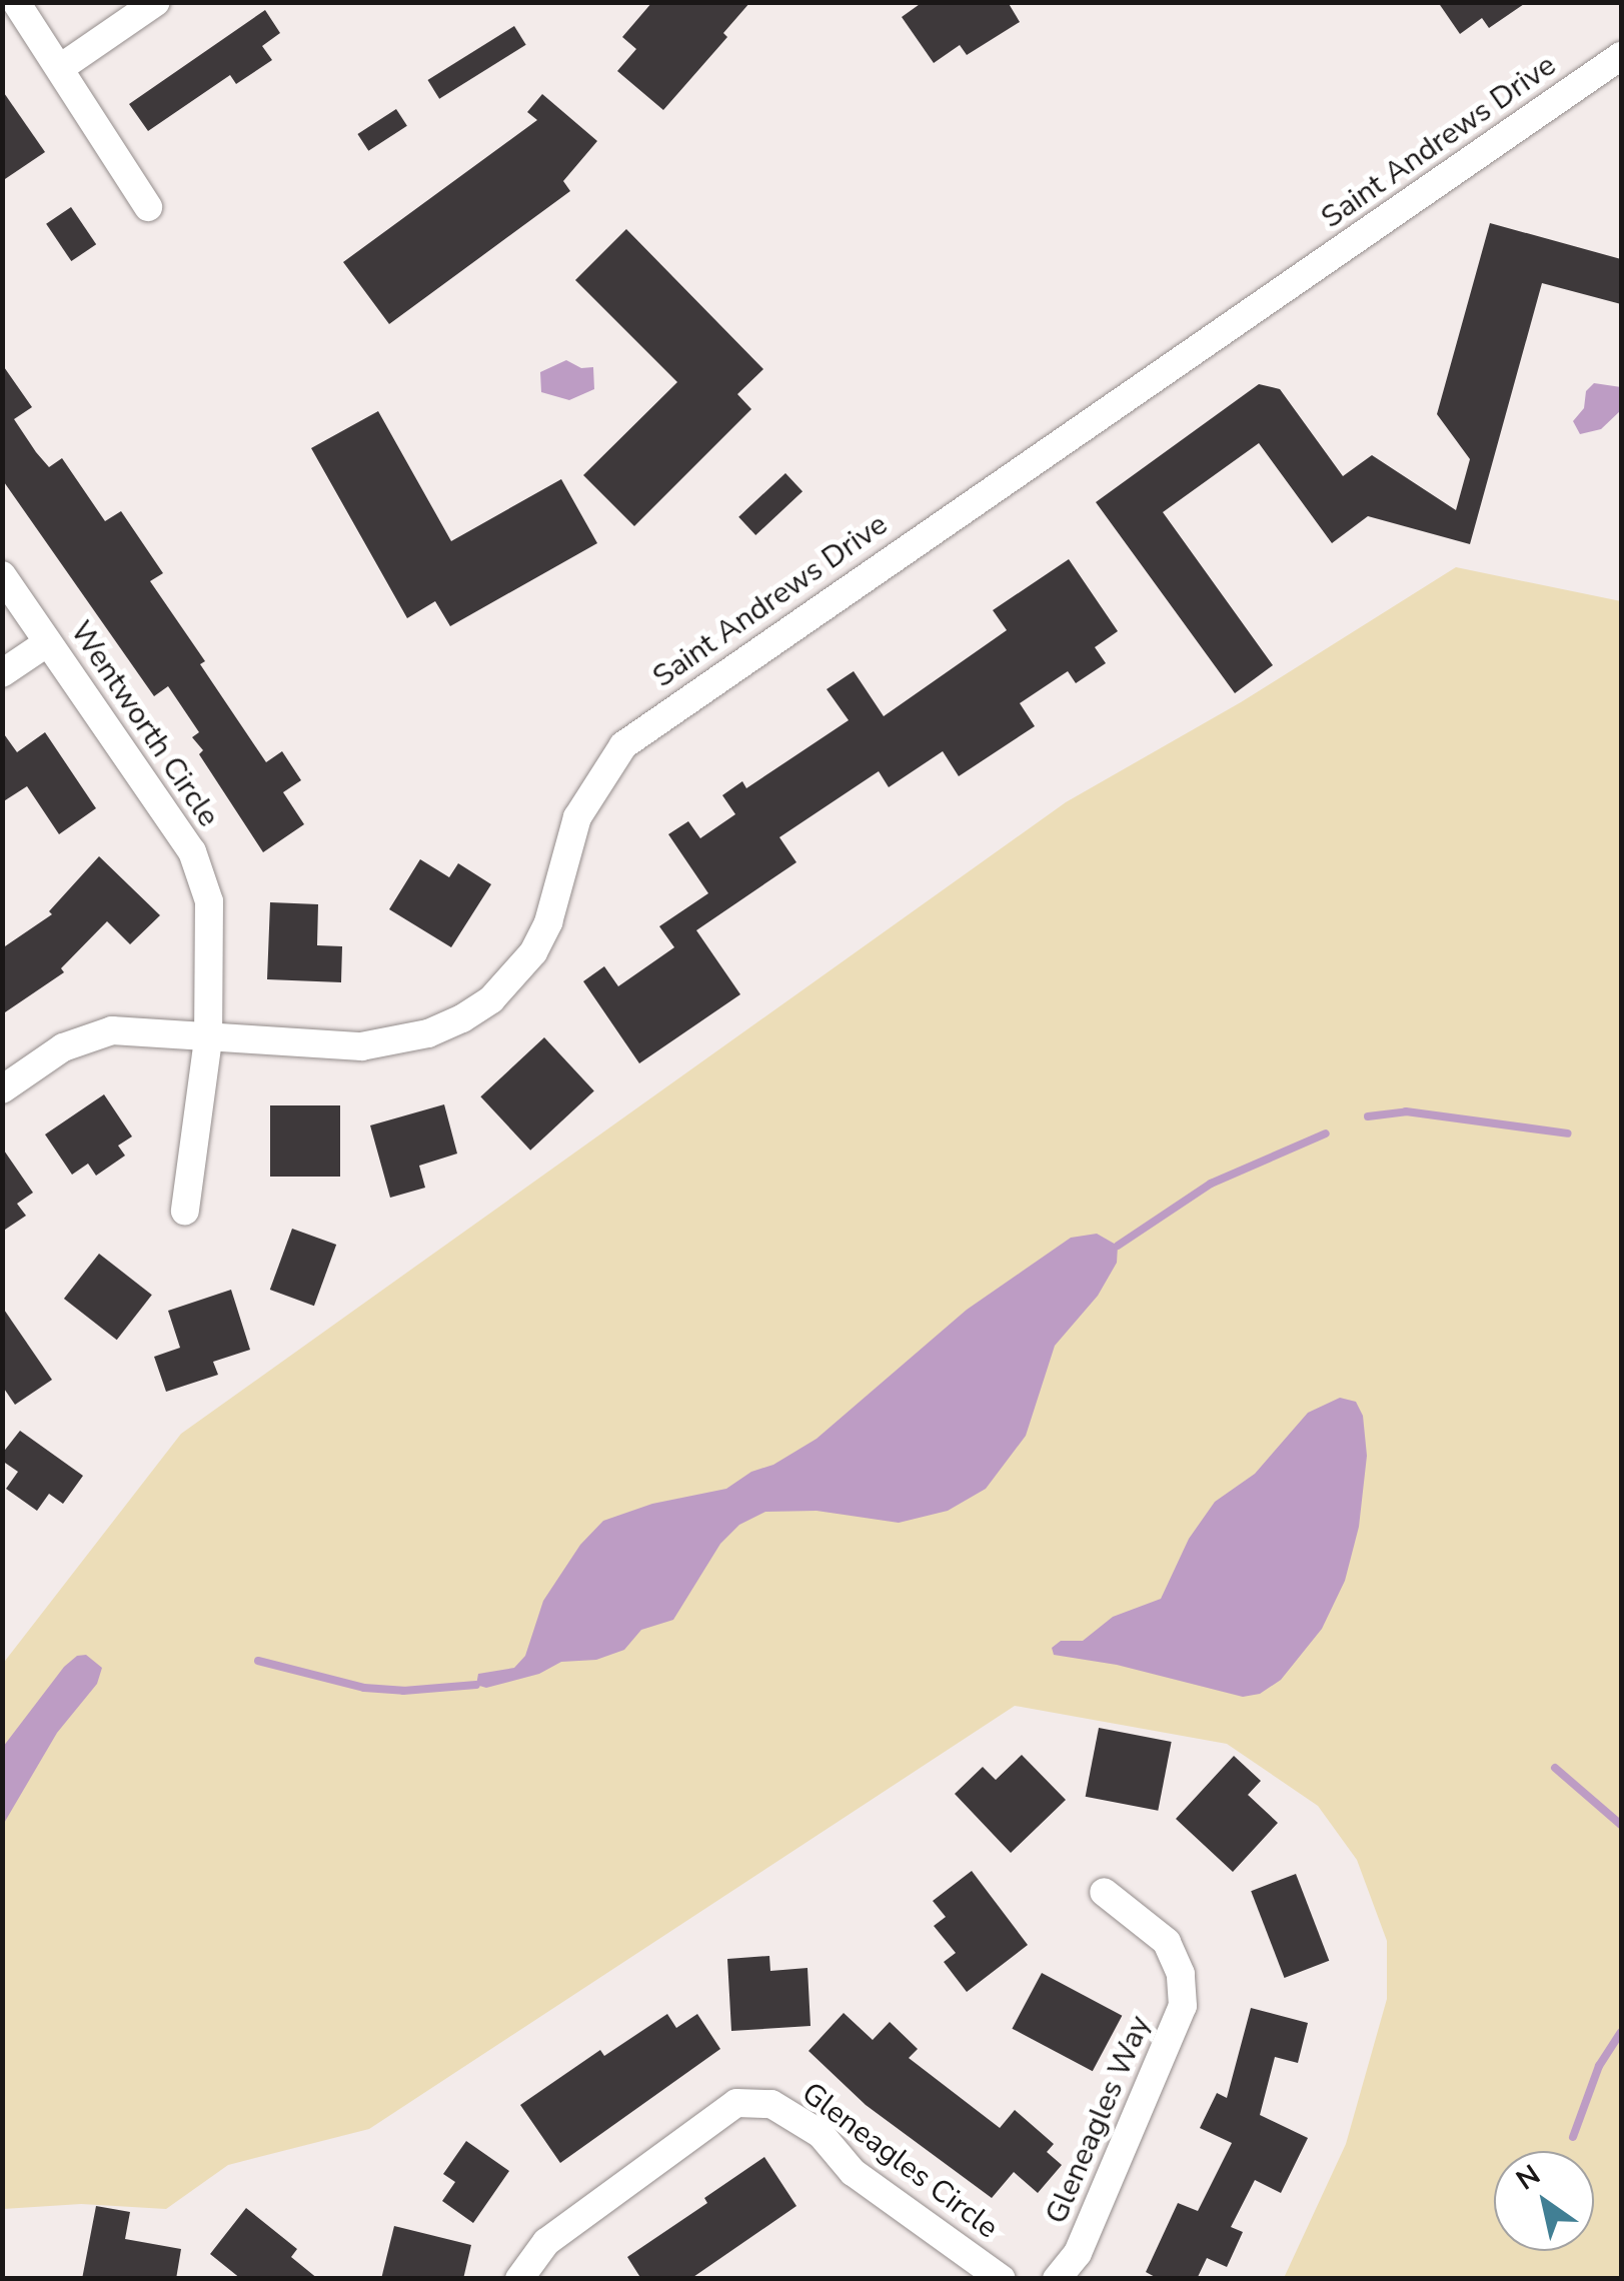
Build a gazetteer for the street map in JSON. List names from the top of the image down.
{
  "streets": {
    "street": [
      "Saint Andrews Drive",
      "Wentworth Circle",
      "Gleneagles Way",
      "Gleneagles Circle"
    ]
  },
  "crossings": [
    ["Saint Andrews Drive", "Wentworth Circle"]
  ],
  "north": "top left"
}
